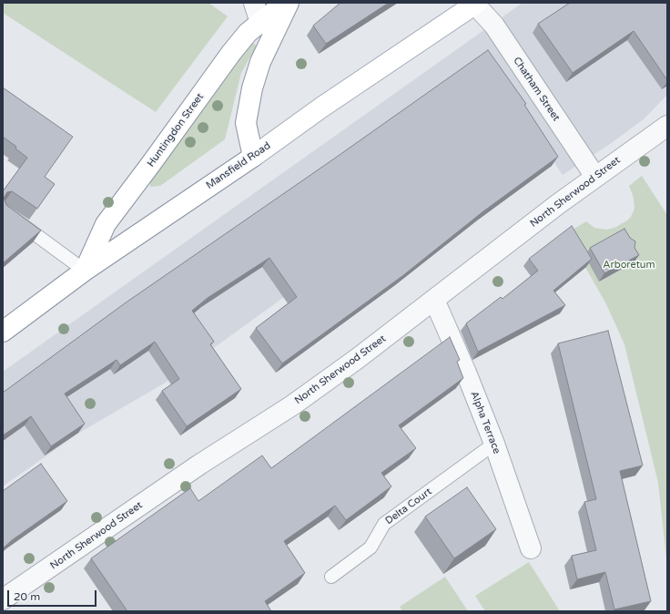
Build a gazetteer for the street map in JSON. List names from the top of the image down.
{
  "streets": {
    "main road": ["Huntingdon Street", "Mansfield Road"],
    "street": ["Chatham Street", "North Sherwood Street", "Alpha Terrace"],
    "lane": ["Delta Court"]
  },
  "crossings": [
    ["Chatham Street", "Mansfield Road"],
    ["Chatham Street", "North Sherwood Street"],
    ["Huntingdon Street", "Mansfield Road"],
    ["North Sherwood Street", "Alpha Terrace"],
    ["Alpha Terrace", "Delta Court"]
  ],
  "parks": ["Arboretum"],
  "scale_bar": "20 m"
}
